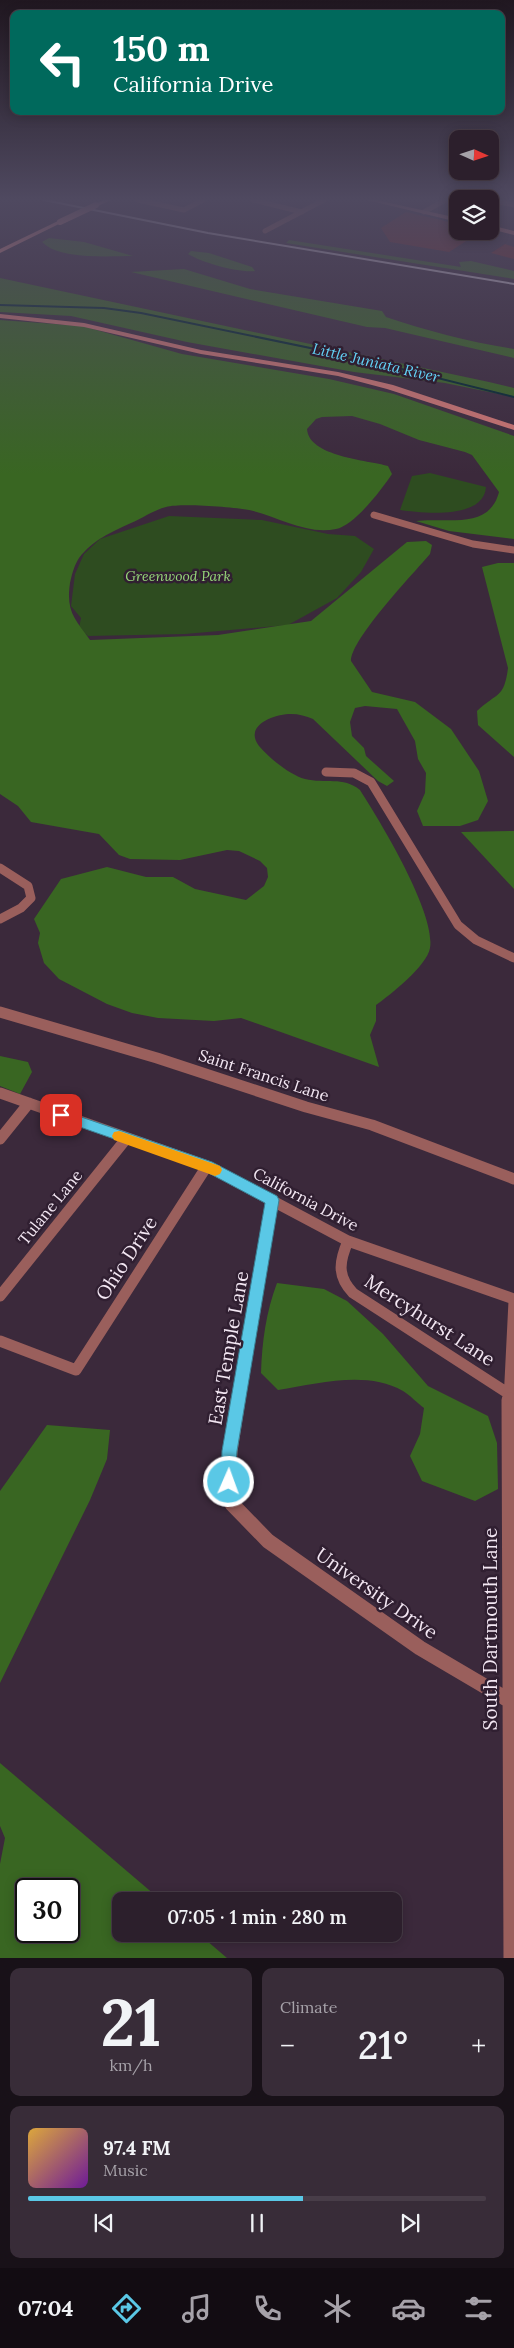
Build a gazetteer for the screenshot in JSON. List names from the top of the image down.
{
  "streets": {
    "street": [
      "Saint Francis Lane",
      "California Drive",
      "Tulane Lane",
      "Ohio Drive",
      "Mercyhurst Lane",
      "East Temple Lane",
      "University Drive",
      "South Dartmouth Lane"
    ]
  },
  "crossings": [
    ["California Drive", "Tulane Lane"],
    ["California Drive", "Ohio Drive"],
    ["California Drive", "Mercyhurst Lane"],
    ["California Drive", "East Temple Lane"],
    ["California Drive", "South Dartmouth Lane"],
    ["Mercyhurst Lane", "South Dartmouth Lane"],
    ["East Temple Lane", "University Drive"],
    ["University Drive", "South Dartmouth Lane"]
  ],
  "water": ["Little Juniata River"],
  "parks": ["Greenwood Park"],
  "north": "right",
  "page": {
    "turn": ["150 m", "California Drive"],
    "limit": "30",
    "trip": "07:05 · 1 min · 280 m",
    "tile": [
      ["21", "km/h"],
      "Climate"
    ],
    "heat": ["−", "21°", "+"],
    "song": ["97.4 FM", "Music"],
    "tabs": "07:04"
  }
}
